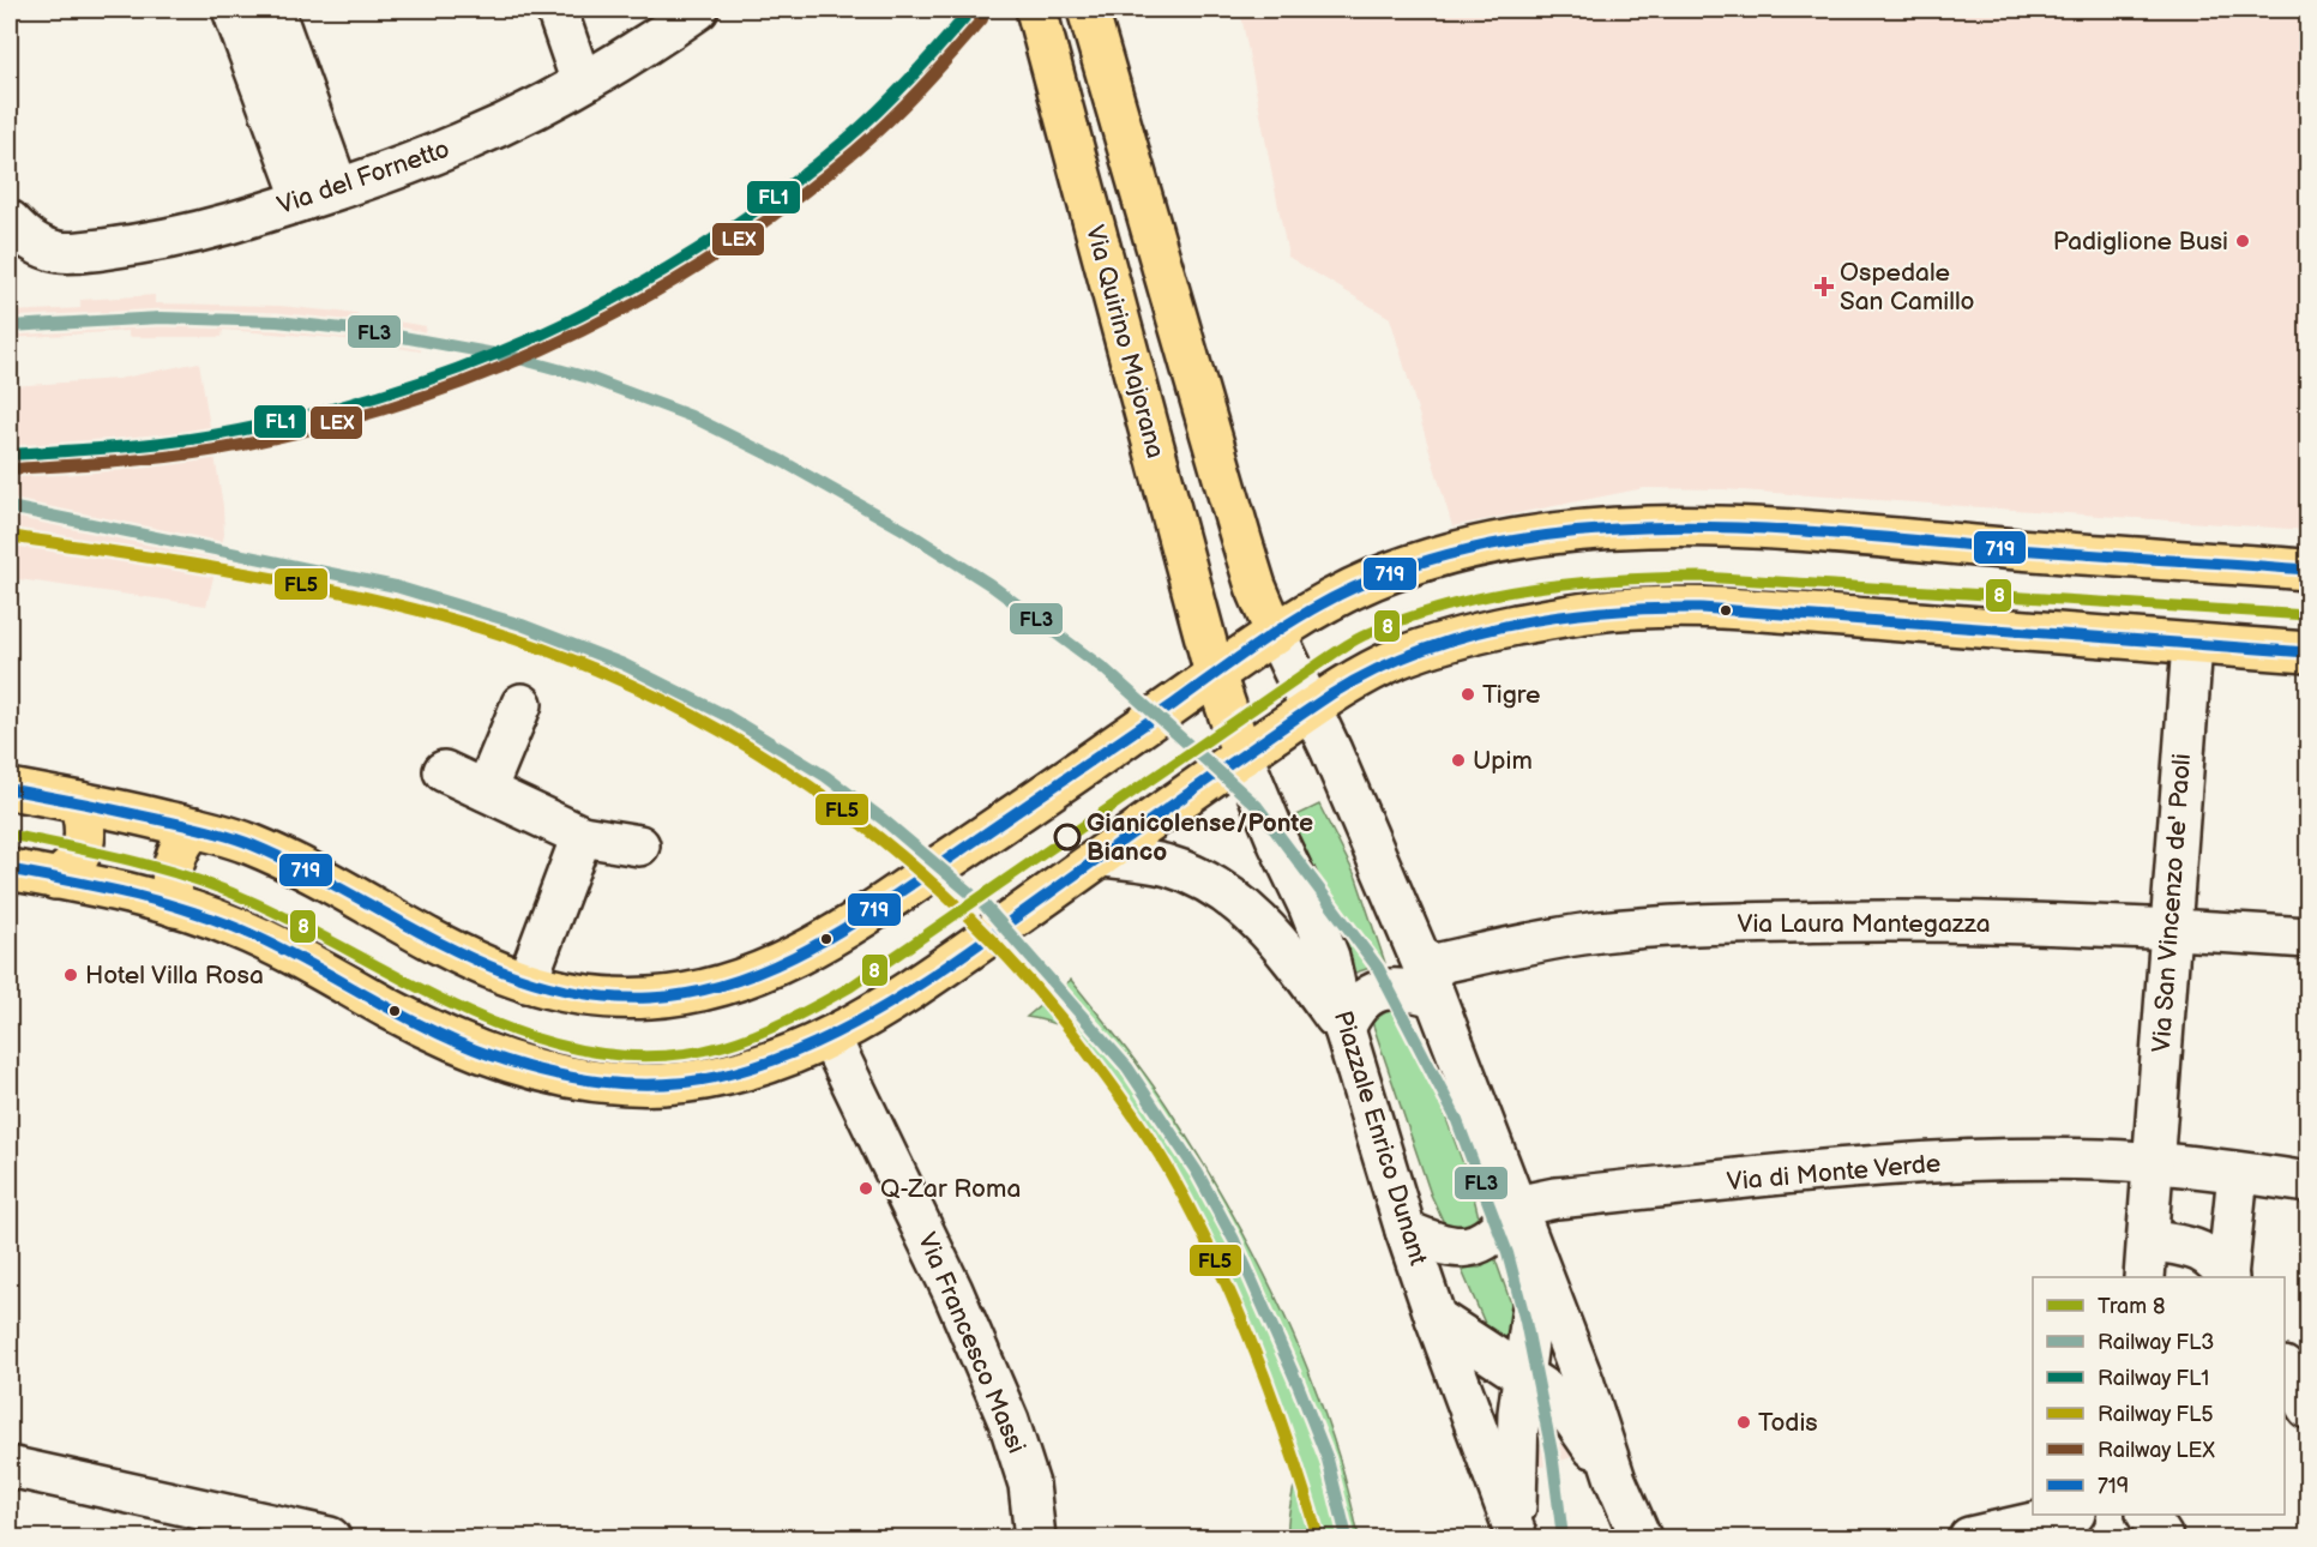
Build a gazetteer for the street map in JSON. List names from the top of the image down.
{
  "streets": {
    "main road": ["Via Quirino Majorana", "Piazzale Enrico Dunant"],
    "street": [
      "Via del Fornetto",
      "Via San Vincenzo de' Paoli",
      "Via Laura Mantegazza",
      "Via di Monte Verde",
      "Via Francesco Massi"
    ]
  },
  "crossings": [
    ["Via Quirino Majorana", "Piazzale Enrico Dunant"],
    ["Via San Vincenzo de' Paoli", "Via Laura Mantegazza"],
    ["Via San Vincenzo de' Paoli", "Via di Monte Verde"]
  ],
  "places": {
    "other": [
      "Padiglione Busi",
      "Tigre",
      "Upim",
      "Gianicolense/Ponte Bianco",
      "Hotel Villa Rosa",
      "Q-Zar Roma",
      "Todis"
    ],
    "health": ["Ospedale San Camillo"]
  },
  "lines": [
    "rail line FL1",
    "rail line LEX",
    "rail line FL3",
    "transit line 719",
    "rail line FL5",
    "tram line 8"
  ],
  "legend": [
    "Tram 8",
    "Railway FL3",
    "Railway FL1",
    "Railway FL5",
    "Railway LEX",
    "719"
  ]
}
